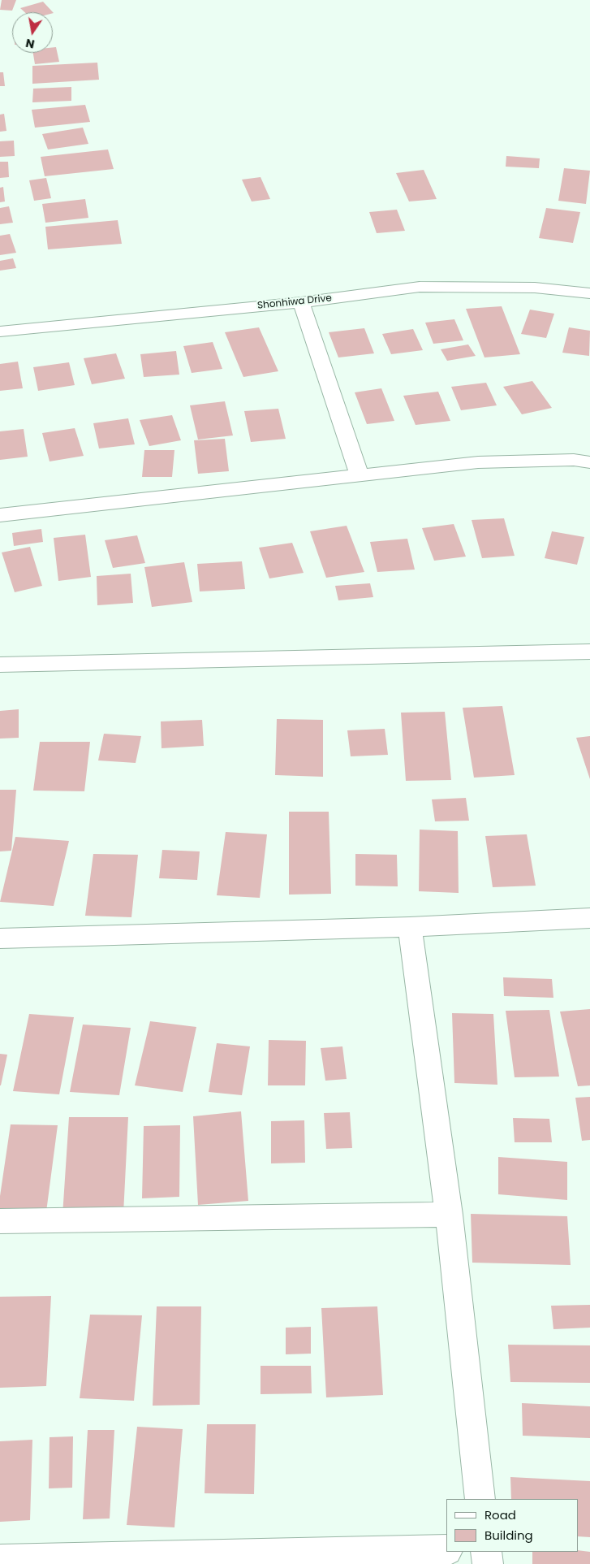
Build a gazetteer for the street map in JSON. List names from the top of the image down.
{
  "streets": {
    "street": ["Shonhiwa Drive"]
  },
  "legend": ["Road", "Building"],
  "north": "bottom"
}
